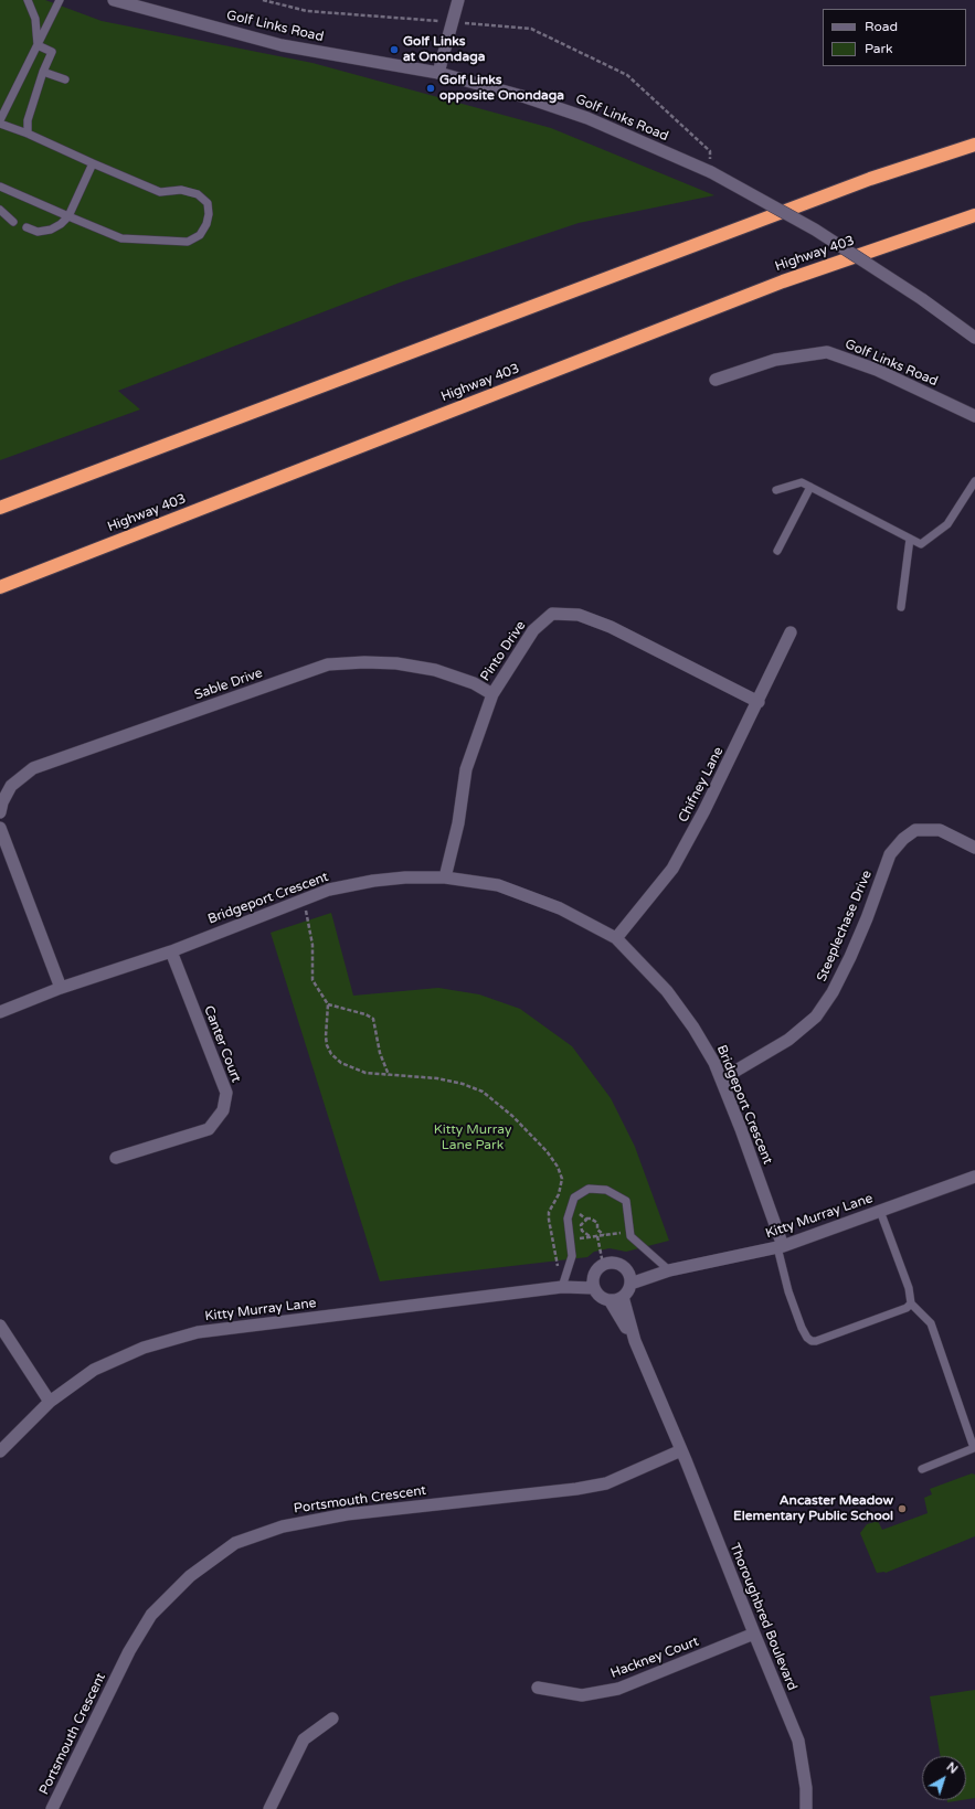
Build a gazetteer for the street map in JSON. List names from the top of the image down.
{
  "streets": {
    "highway": ["Highway 403"],
    "street": [
      "Golf Links Road",
      "Pinto Drive",
      "Sable Drive",
      "Chifney Lane",
      "Bridgeport Crescent",
      "Steeplechase Drive",
      "Canter Court",
      "Kitty Murray Lane",
      "Portsmouth Crescent",
      "Thoroughbred Boulevard",
      "Hackney Court"
    ]
  },
  "crossings": [
    ["Pinto Drive", "Sable Drive"],
    ["Pinto Drive", "Chifney Lane"],
    ["Pinto Drive", "Bridgeport Crescent"],
    ["Chifney Lane", "Bridgeport Crescent"],
    ["Bridgeport Crescent", "Steeplechase Drive"],
    ["Bridgeport Crescent", "Canter Court"],
    ["Bridgeport Crescent", "Kitty Murray Lane"],
    ["Kitty Murray Lane", "Thoroughbred Boulevard"],
    ["Portsmouth Crescent", "Thoroughbred Boulevard"],
    ["Thoroughbred Boulevard", "Hackney Court"]
  ],
  "parks": ["Kitty Murray Lane Park"],
  "places": ["Golf Links at Onondaga", "Golf Links opposite Onondaga", "Ancaster Meadow Elementary Public School"],
  "legend": ["Road", "Park"],
  "north": "top right"
}
